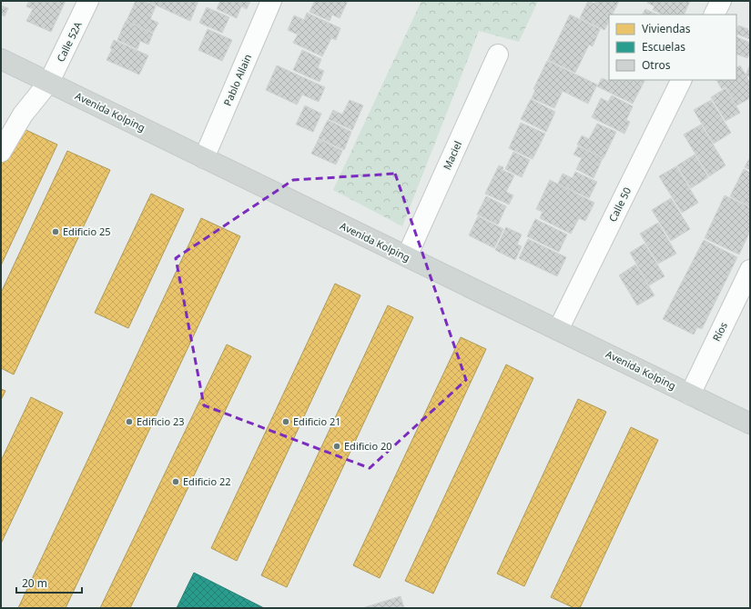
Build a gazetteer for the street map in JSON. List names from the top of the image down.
{
  "streets": {
    "main road": ["Avenida Kolping"],
    "street": [
      "Calle 52A",
      "Pablo Allain",
      "Maciel",
      "Calle 50",
      "Ríos"
    ]
  },
  "crossings": [
    ["Calle 52A", "Avenida Kolping"],
    ["Pablo Allain", "Avenida Kolping"],
    ["Avenida Kolping", "Maciel"],
    ["Avenida Kolping", "Calle 50"],
    ["Avenida Kolping", "Ríos"]
  ],
  "places": [
    "Edificio 25",
    "Edificio 23",
    "Edificio 21",
    "Edificio 20",
    "Edificio 22"
  ],
  "legend": ["Viviendas", "Escuelas", "Otros"],
  "scale_bar": "20 m"
}
